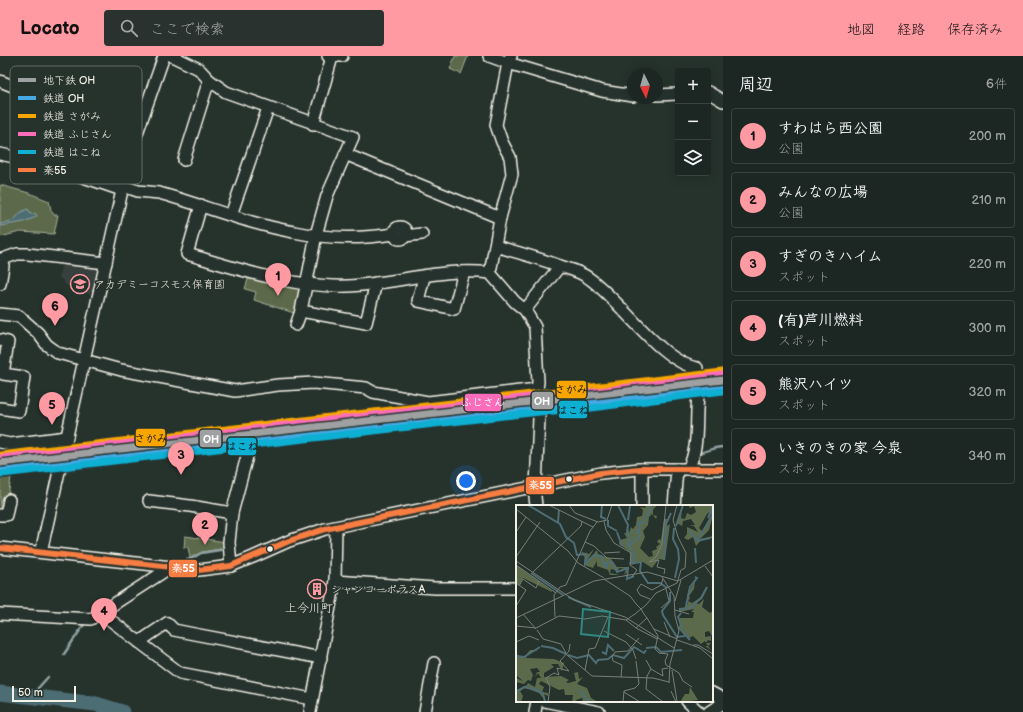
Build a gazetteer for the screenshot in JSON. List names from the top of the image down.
{
  "districts": ["上今川町"],
  "places": {
    "school or university": ["アカデミーコスモス保育園"],
    "building": ["シャンコーポラスA"]
  },
  "lines": [
    "rail line さがみ",
    "rail line ふじさん",
    "metro line OH",
    "rail line OH",
    "rail line はこね",
    "transit line 秦55"
  ],
  "legend": [
    "地下鉄 OH",
    "鉄道 OH",
    "鉄道 さがみ",
    "鉄道 ふじさん",
    "鉄道 はこね",
    "秦55"
  ],
  "scale_bar": "50 m",
  "north": "bottom",
  "page": {
    "header": "Locato",
    "search": "ここで検索",
    "nav": ["地図", "経路", "保存済み"],
    "heading": ["周辺", "6件"],
    "map_buttons": ["+", "−"],
    "list": [
      {
        "mark": "1",
        "name": "すわはら西公園",
        "note": "公園",
        "value": "200 m"
      },
      {
        "mark": "2",
        "name": "みんなの広場",
        "note": "公園",
        "value": "210 m"
      },
      {
        "mark": "3",
        "name": "すぎのきハイム",
        "note": "スポット",
        "value": "220 m"
      },
      {
        "mark": "4",
        "name": "(有)芦川燃料",
        "note": "スポット",
        "value": "300 m"
      },
      {
        "mark": "5",
        "name": "熊沢ハイツ",
        "note": "スポット",
        "value": "320 m"
      },
      {
        "mark": "6",
        "name": "いきのきの家 今泉",
        "note": "スポット",
        "value": "340 m"
      }
    ],
    "pins": [
      "1",
      "6",
      "5",
      "3",
      "2",
      "4"
    ],
    "scale": "50 m"
  }
}
